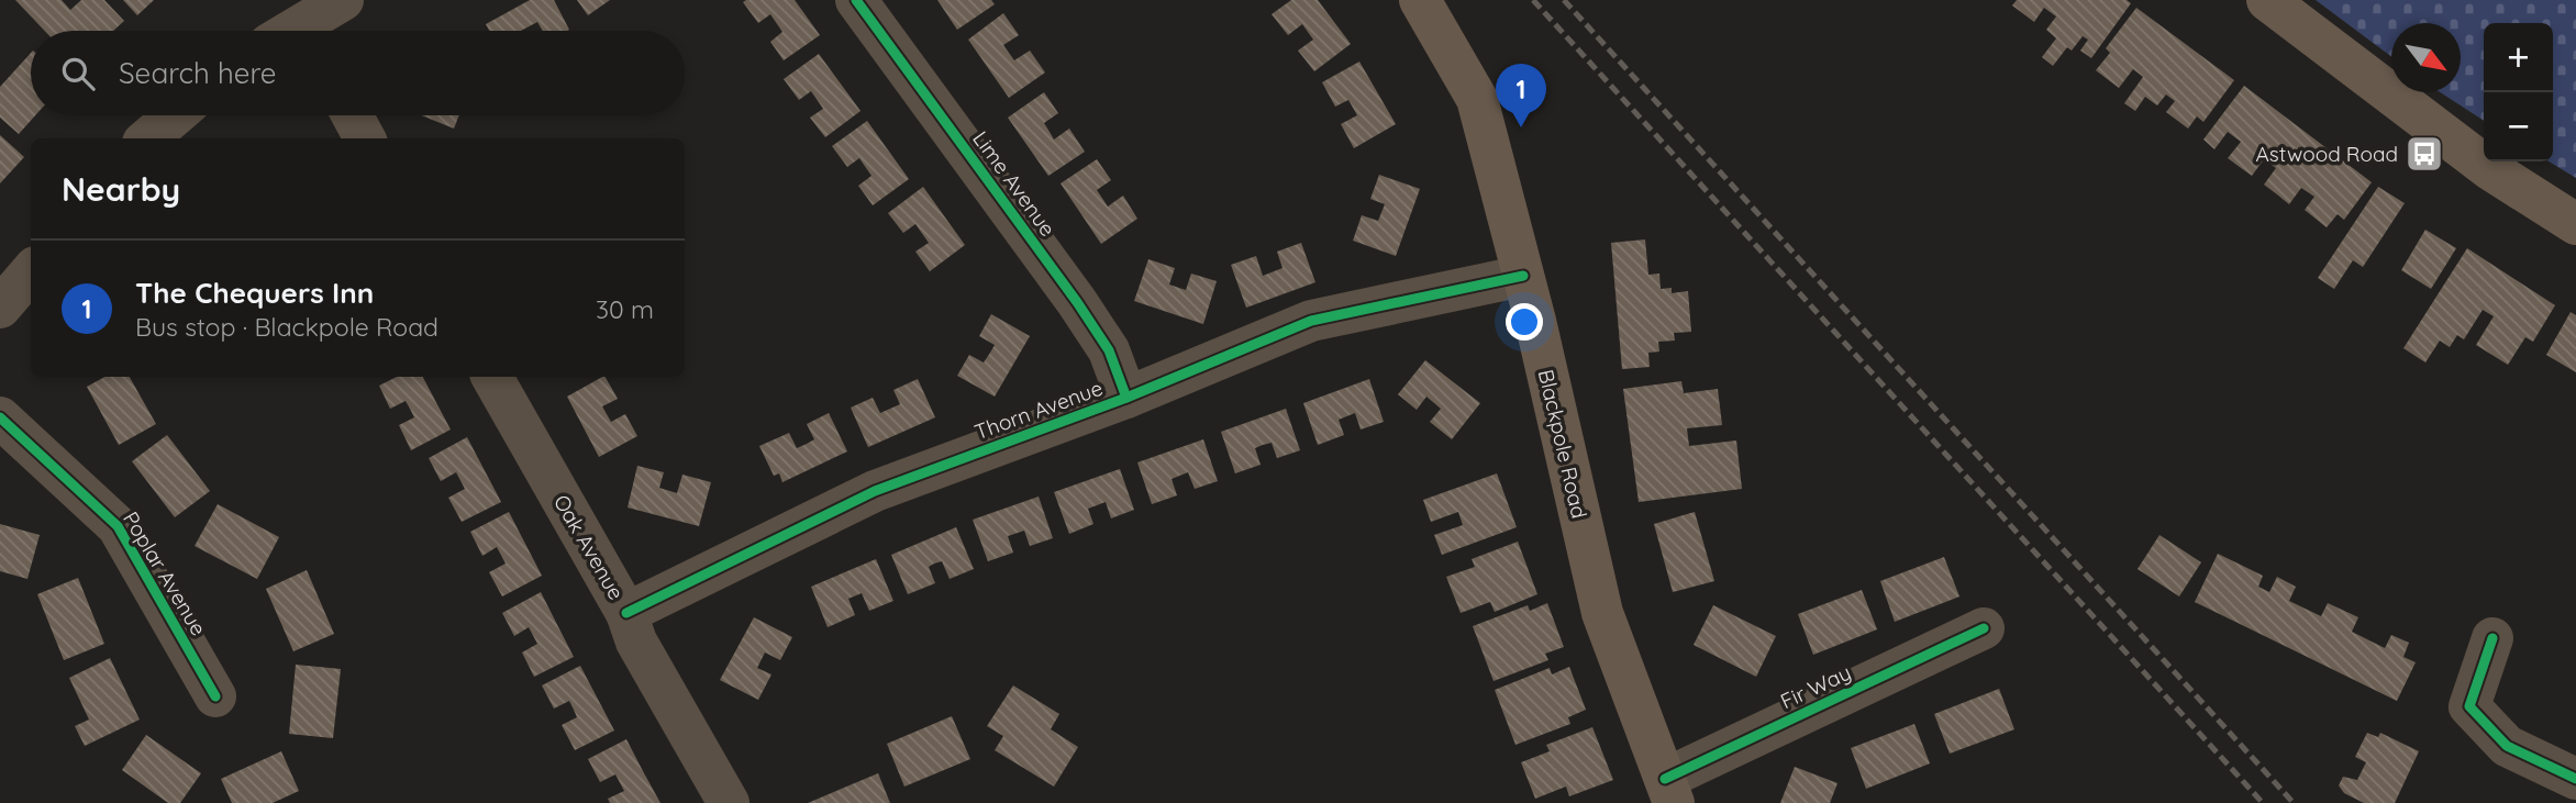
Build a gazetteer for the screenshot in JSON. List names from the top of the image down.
{
  "streets": {
    "main road": ["Blackpole Road"],
    "street": [
      "Lime Avenue",
      "Thorn Avenue",
      "Oak Avenue",
      "Poplar Avenue",
      "Fir Way"
    ]
  },
  "crossings": [
    ["Lime Avenue", "Thorn Avenue"],
    ["Thorn Avenue", "Blackpole Road"],
    ["Thorn Avenue", "Oak Avenue"],
    ["Blackpole Road", "Fir Way"]
  ],
  "places": {
    "bus stop": ["Astwood Road"]
  },
  "north": "bottom right",
  "page": {
    "map_buttons": ["+", "−"],
    "search": "Search here",
    "pins": "1",
    "heading": "Nearby",
    "list": [
      {
        "mark": "1",
        "name": "The Chequers Inn",
        "note": "Bus stop · Blackpole Road",
        "value": "30 m"
      }
    ]
  }
}
